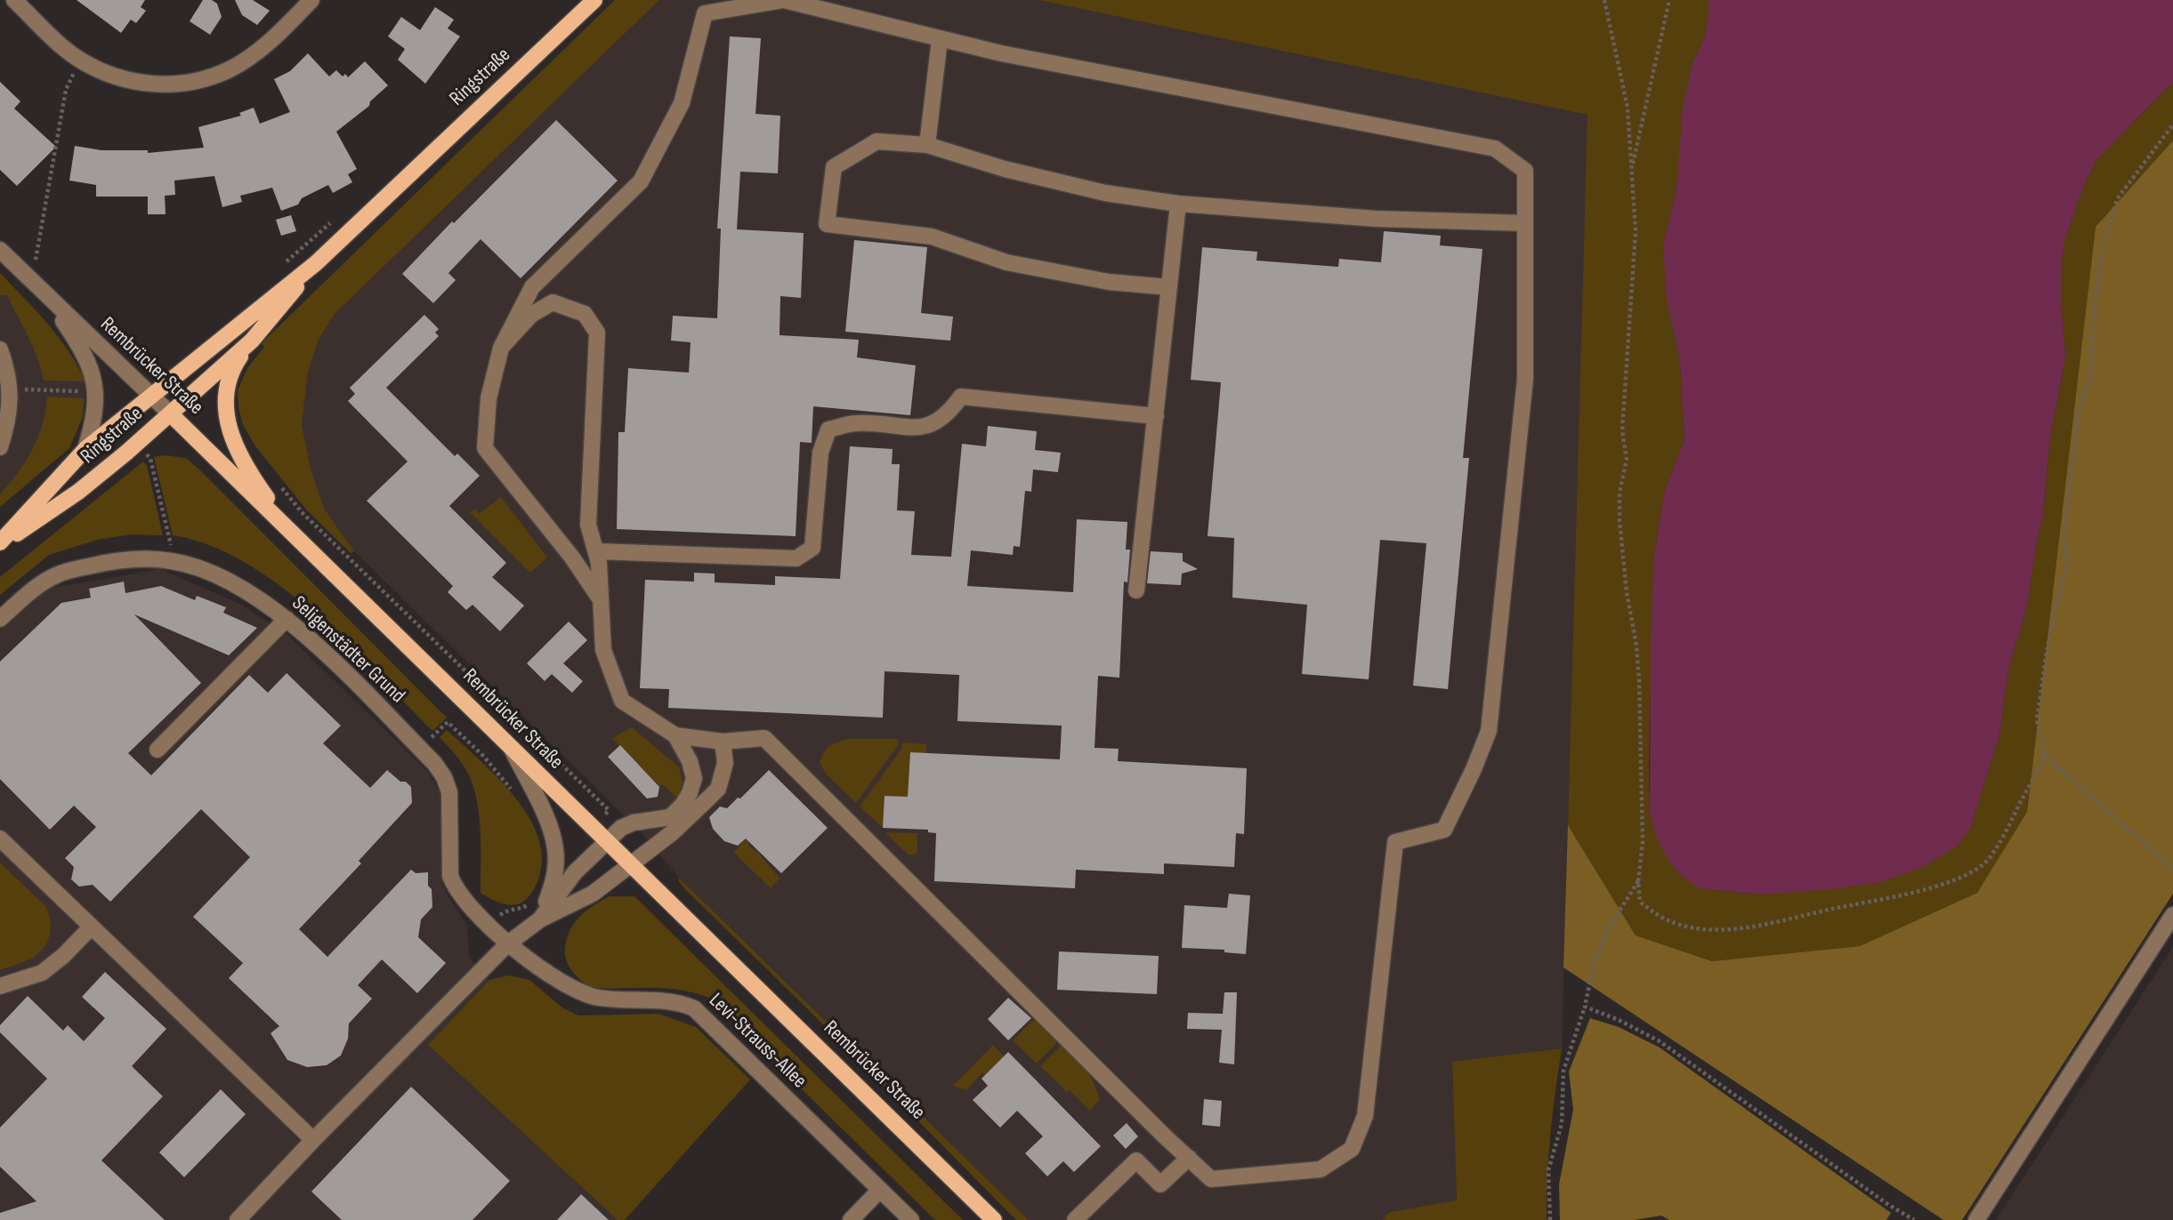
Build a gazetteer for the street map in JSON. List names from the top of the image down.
{
  "streets": {
    "main road": ["Ringstraße", "Rembrücker Straße"],
    "street": ["Seligenstädter Grund", "Levi-Strauss-Allee"]
  },
  "crossings": [
    ["Ringstraße", "Rembrücker Straße"],
    ["Seligenstädter Grund", "Levi-Strauss-Allee"]
  ]
}
